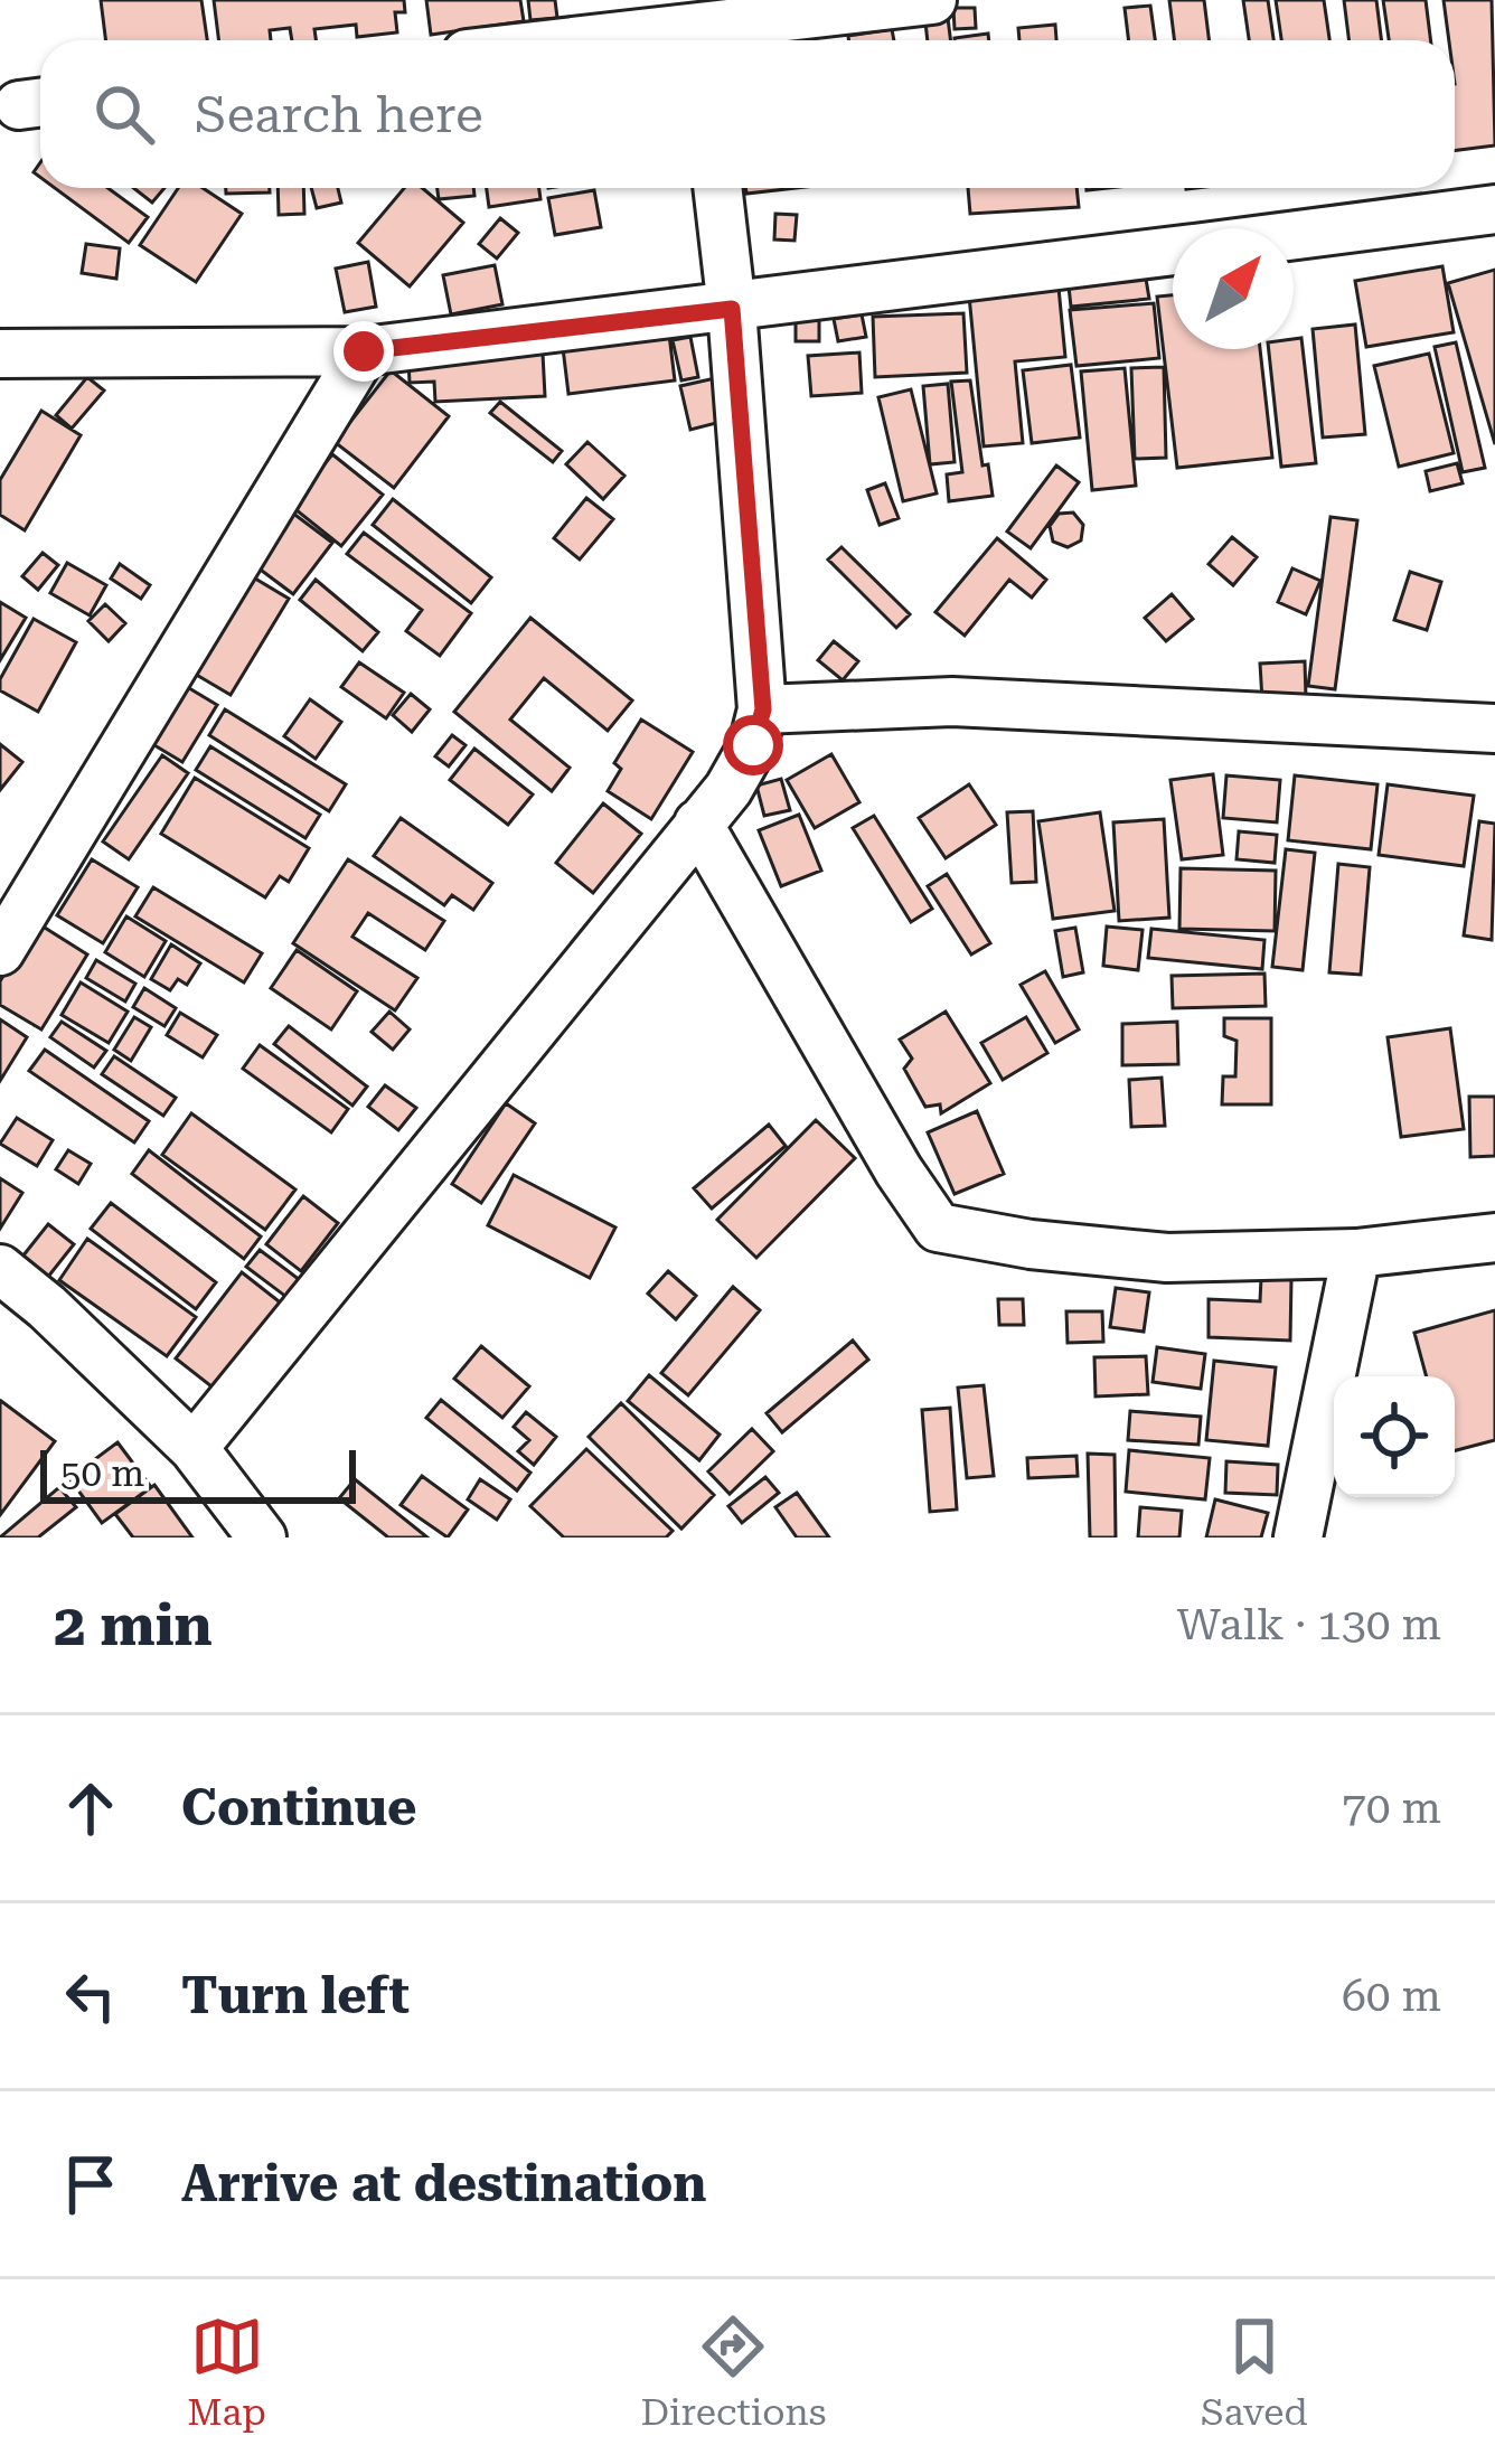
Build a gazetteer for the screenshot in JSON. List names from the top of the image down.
{
  "scale_bar": "50 m",
  "north": "top right",
  "page": {
    "search": "Search here",
    "scale": "50 m",
    "heading": ["2 min", "Walk · 130 m"],
    "list": [
      ["Continue", "70 m"],
      ["Turn left", "60 m"],
      "Arrive at destination"
    ],
    "nav": ["Map", "Directions", "Saved"]
  }
}
